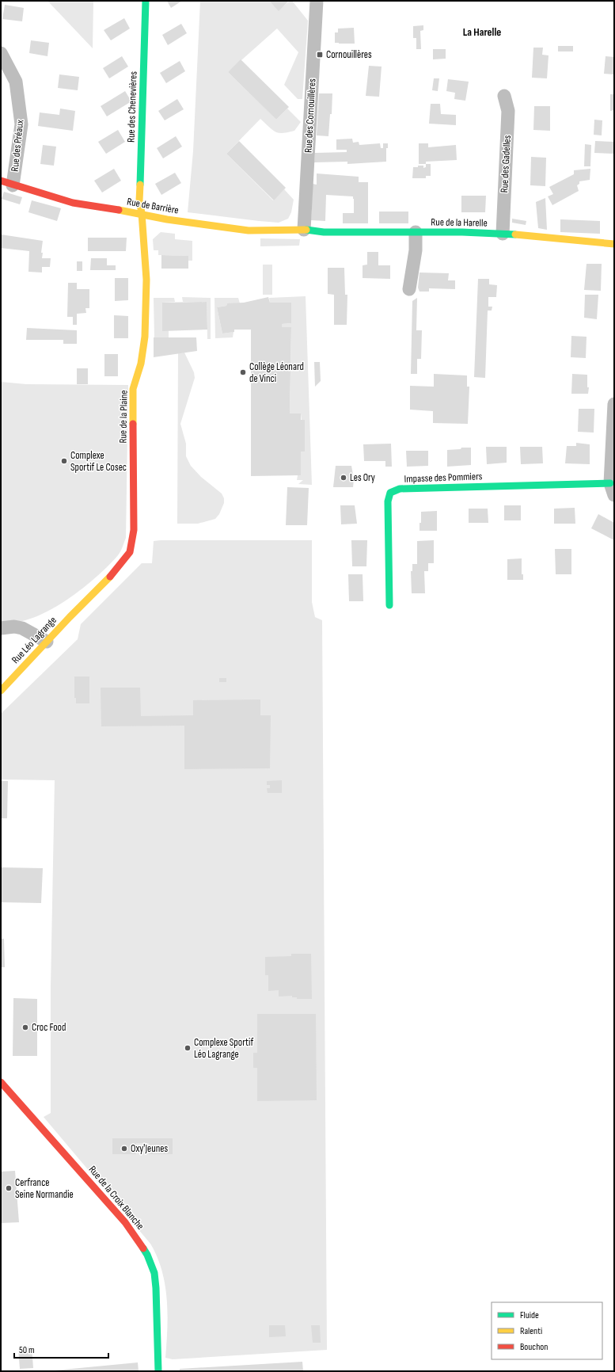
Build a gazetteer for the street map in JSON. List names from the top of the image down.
{
  "streets": {
    "street": [
      "Rue des Chenevières",
      "Rue des Cornouillères",
      "Rue des Préaux",
      "Rue des Gadelles",
      "Rue de Barrière",
      "Rue de la Harelle",
      "Rue de la Plaine",
      "Impasse des Pommiers",
      "Rue Léo Lagrange",
      "Rue de la Croix Blanche"
    ]
  },
  "crossings": [
    ["Rue des Chenevières", "Rue de Barrière"],
    ["Rue des Chenevières", "Rue de la Plaine"],
    ["Rue des Cornouillères", "Rue de Barrière"],
    ["Rue des Cornouillères", "Rue de la Harelle"],
    ["Rue des Préaux", "Rue de Barrière"],
    ["Rue des Gadelles", "Rue de la Harelle"],
    ["Rue de Barrière", "Rue de la Harelle"],
    ["Rue de Barrière", "Rue de la Plaine"],
    ["Rue de la Plaine", "Rue Léo Lagrange"]
  ],
  "districts": ["La Harelle"],
  "places": {
    "transit": ["Cornouillères"],
    "other": [
      "Collège Léonard de Vinci",
      "Complexe Sportif Le Cosec",
      "Les Ory",
      "Croc Food",
      "Complexe Sportif Léo Lagrange",
      "Oxy'Jeunes",
      "Cerfrance Seine Normandie"
    ]
  },
  "legend": ["Fluide", "Ralenti", "Bouchon"],
  "scale_bar": "50 m"
}
